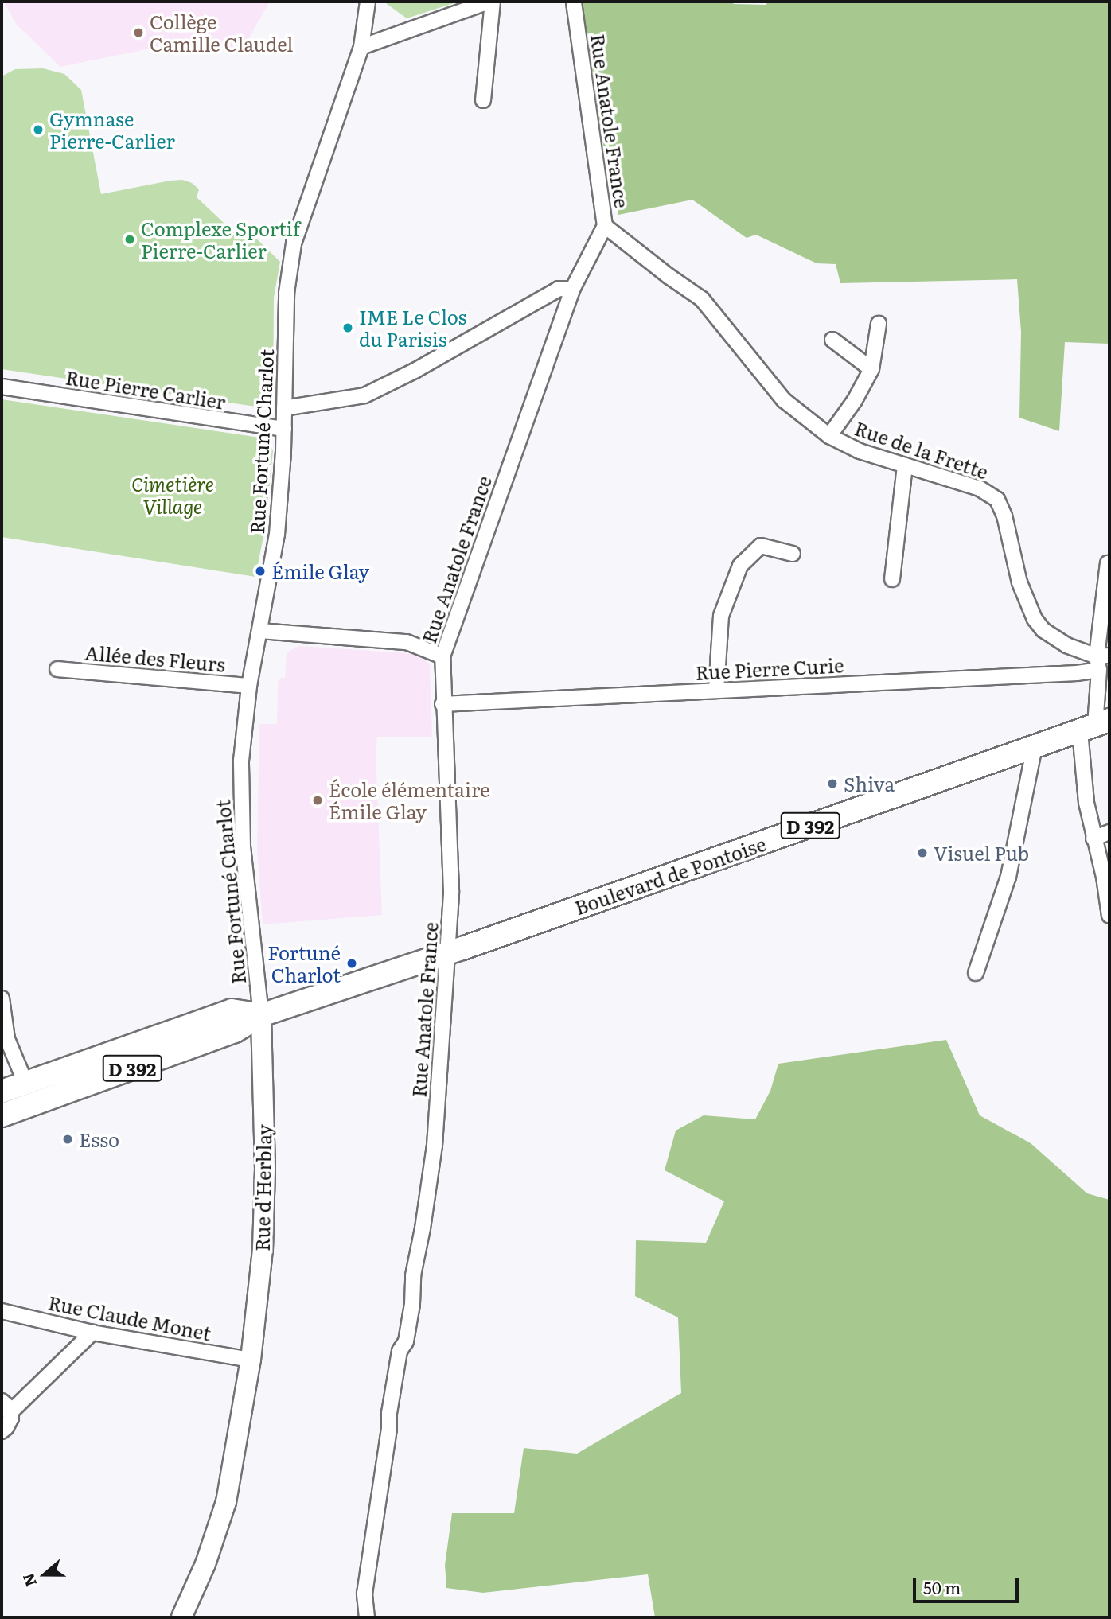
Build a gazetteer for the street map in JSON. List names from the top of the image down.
{
  "streets": {
    "main road": ["D 392", "Boulevard de Pontoise", "Rue d'Herblay"],
    "street": [
      "Rue Anatole France",
      "Rue Pierre Carlier",
      "Rue Fortuné Charlot",
      "Rue de la Frette",
      "Allée des Fleurs",
      "Rue Pierre Curie",
      "Rue Claude Monet"
    ]
  },
  "crossings": [
    ["Rue Anatole France", "Rue de la Frette"],
    ["Rue Anatole France", "Rue Pierre Curie"],
    ["Rue Anatole France", "Boulevard de Pontoise"],
    ["Rue Pierre Carlier", "Rue Fortuné Charlot"],
    ["Rue Fortuné Charlot", "Allée des Fleurs"],
    ["Rue Fortuné Charlot", "Boulevard de Pontoise"],
    ["Rue Fortuné Charlot", "Rue d'Herblay"],
    ["Rue de la Frette", "Rue Pierre Curie"],
    ["Boulevard de Pontoise", "Rue d'Herblay"],
    ["Rue d'Herblay", "Rue Claude Monet"]
  ],
  "parks": ["Cimetière Village"],
  "places": [
    "Collège Camille Claudel",
    "Gymnase Pierre-Carlier",
    "Complexe Sportif Pierre-Carlier",
    "IME Le Clos du Parisis",
    "Émile Glay",
    "Shiva",
    "École élémentaire Émile Glay",
    "Visuel Pub",
    "Fortuné Charlot",
    "Esso"
  ],
  "scale_bar": "50 m",
  "north": "left"
}
